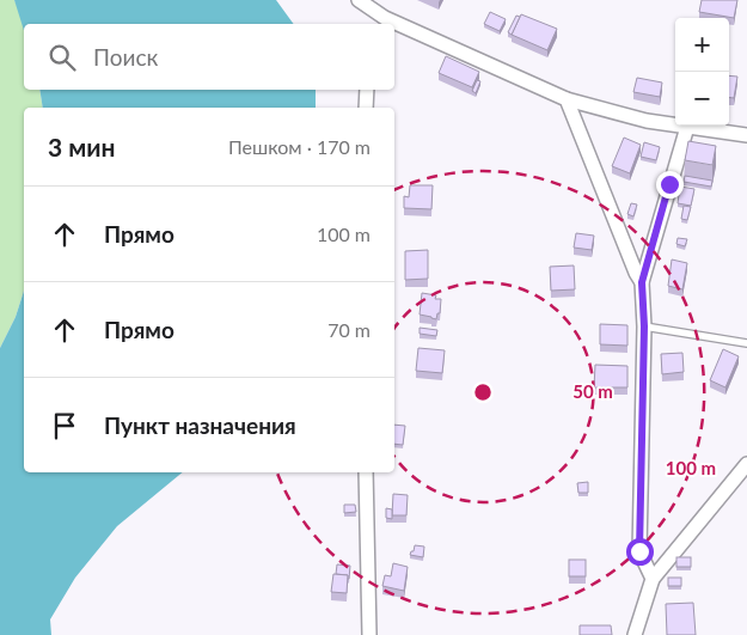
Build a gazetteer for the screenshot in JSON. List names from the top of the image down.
{
  "page": {
    "map_buttons": ["+", "−"],
    "search": "Поиск",
    "heading": ["3 мин", "Пешком · 170 m"],
    "list": [
      ["Прямо", "100 m"],
      ["Прямо", "70 m"],
      "Пункт назначения"
    ]
  },
  "rings": ["50 m", "100 m"]
}
